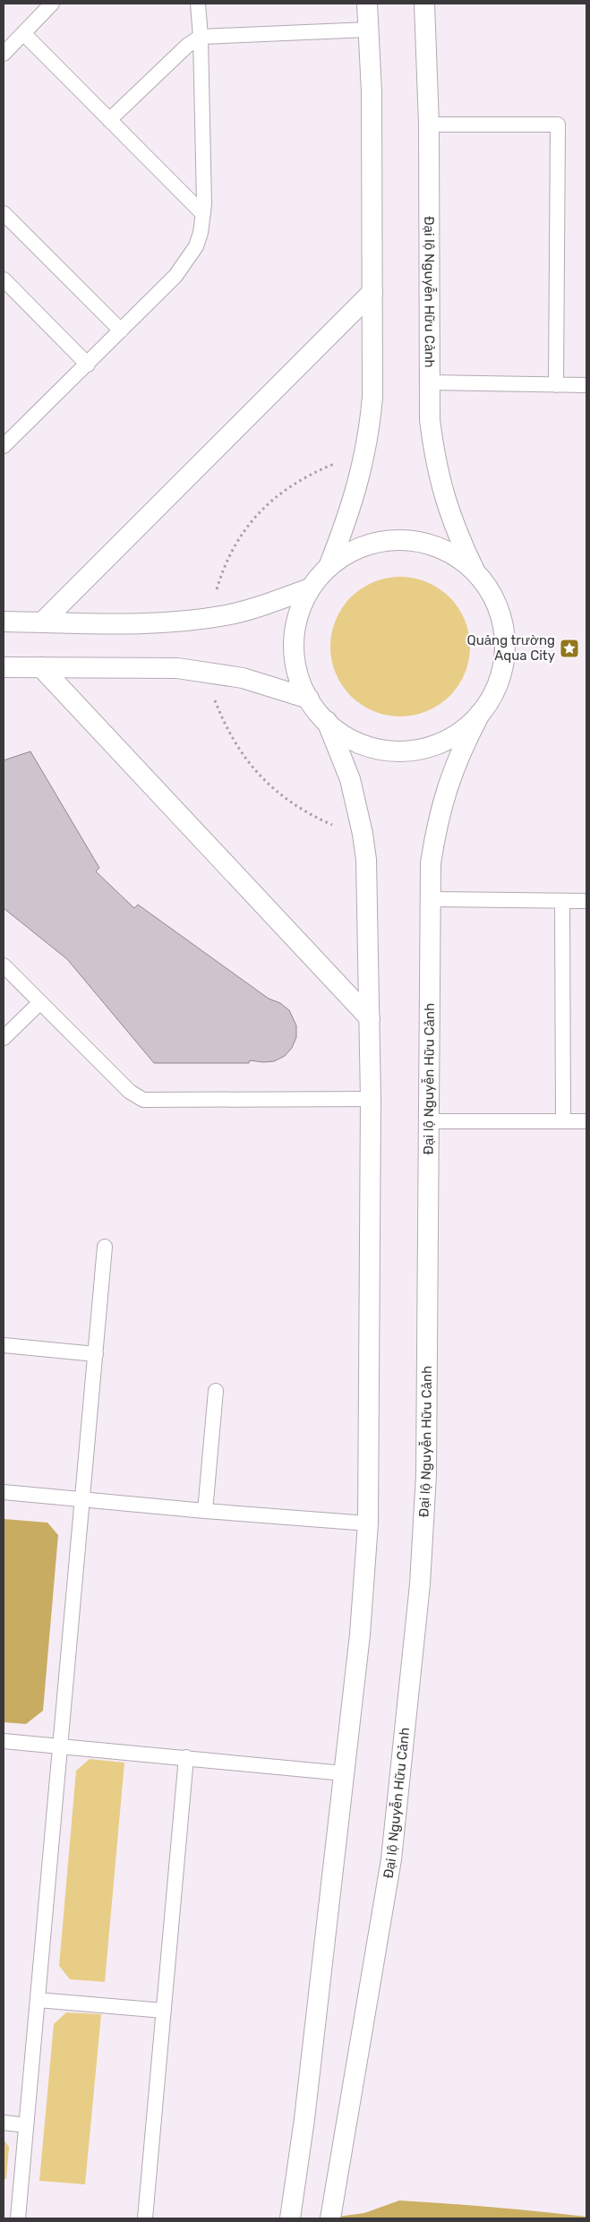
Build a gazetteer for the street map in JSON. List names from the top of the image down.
{
  "streets": {
    "main road": ["Đại lộ Nguyễn Hữu Cảnh"]
  },
  "places": {
    "place": ["Quảng trường Aqua City"]
  }
}
